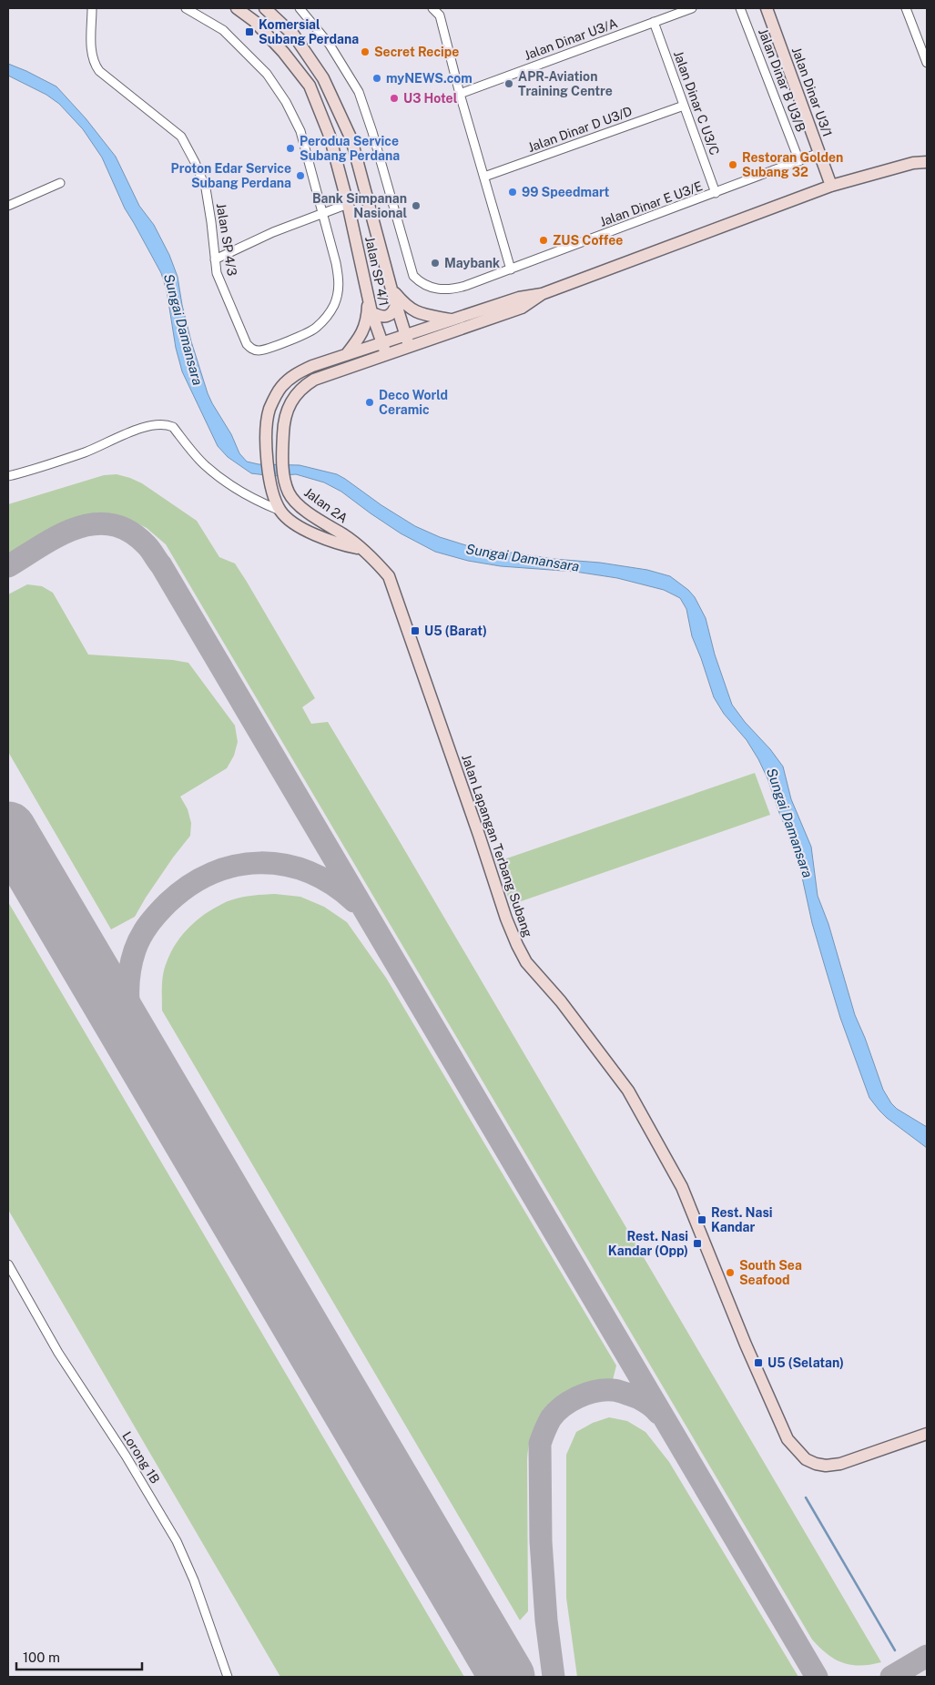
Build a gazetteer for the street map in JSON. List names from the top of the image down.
{
  "streets": {
    "street": [
      "Jalan Dinar U3/A",
      "Jalan Dinar B U3/B",
      "Jalan Dinar U3/1",
      "Jalan Dinar C U3/C",
      "Jalan Dinar D U3/D",
      "Jalan Dinar E U3/E",
      "Jalan SP 4/3",
      "Jalan SP 4/1",
      "Jalan 2A",
      "Jalan Lapangan Terbang Subang",
      "Lorong 1B"
    ]
  },
  "crossings": [
    ["Jalan Dinar U3/A", "Jalan Dinar C U3/C"],
    ["Jalan Dinar B U3/B", "Jalan Dinar E U3/E"],
    ["Jalan Dinar U3/1", "Jalan Dinar E U3/E"],
    ["Jalan Dinar C U3/C", "Jalan Dinar D U3/D"],
    ["Jalan Dinar C U3/C", "Jalan Dinar E U3/E"],
    ["Jalan SP 4/1", "Jalan 2A"],
    ["Jalan 2A", "Jalan Lapangan Terbang Subang"]
  ],
  "water": ["Sungai Damansara"],
  "places": {
    "transit": [
      "Komersial Subang Perdana",
      "U5 (Barat)",
      "Rest. Nasi Kandar",
      "Rest. Nasi Kandar (Opp)",
      "U5 (Selatan)"
    ],
    "other": [
      "Secret Recipe",
      "myNEWS.com",
      "APR-Aviation Training Centre",
      "U3 Hotel",
      "Perodua Service Subang Perdana",
      "Restoran Golden Subang 32",
      "Proton Edar Service Subang Perdana",
      "99 Speedmart",
      "Bank Simpanan Nasional",
      "ZUS Coffee",
      "Maybank",
      "Deco World Ceramic",
      "South Sea Seafood"
    ]
  },
  "scale_bar": "100 m"
}
